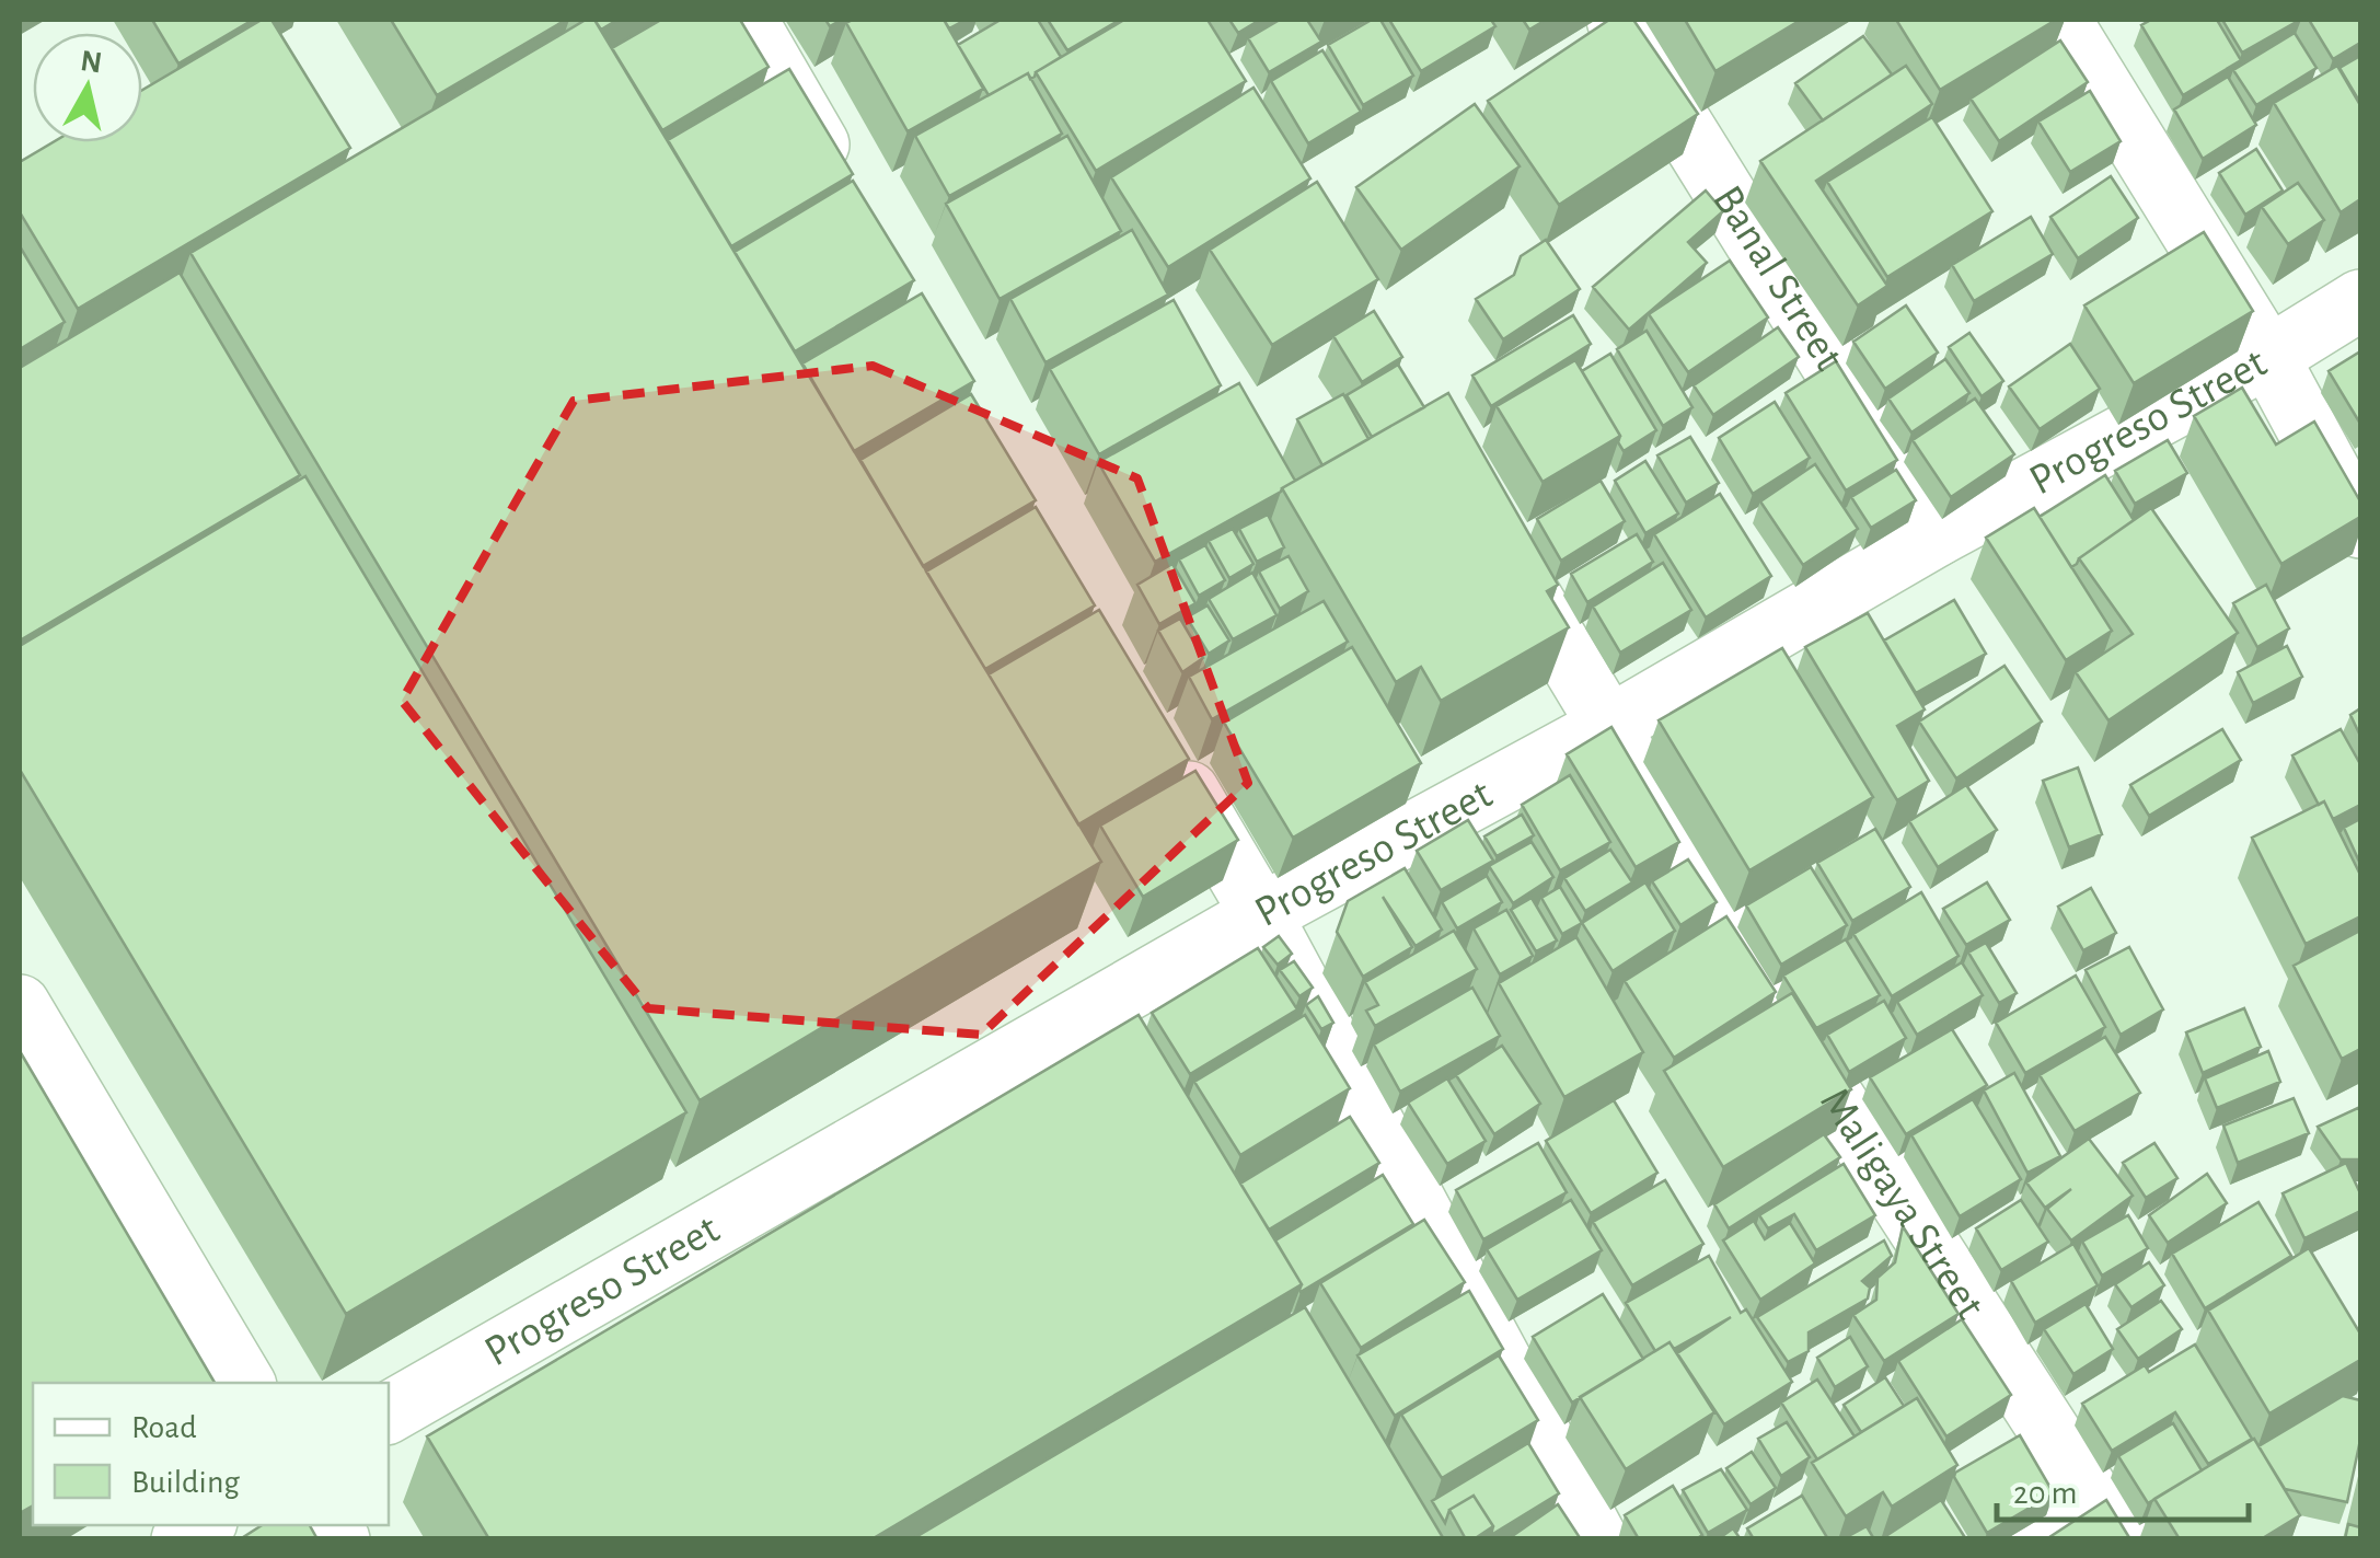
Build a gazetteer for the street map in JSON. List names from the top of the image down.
{
  "streets": {
    "street": ["Banal Street", "Progreso Street", "Maligaya Street"]
  },
  "crossings": [
    ["Banal Street", "Progreso Street"],
    ["Progreso Street", "Maligaya Street"]
  ],
  "legend": ["Road", "Building"],
  "scale_bar": "20 m",
  "north": "top"
}
